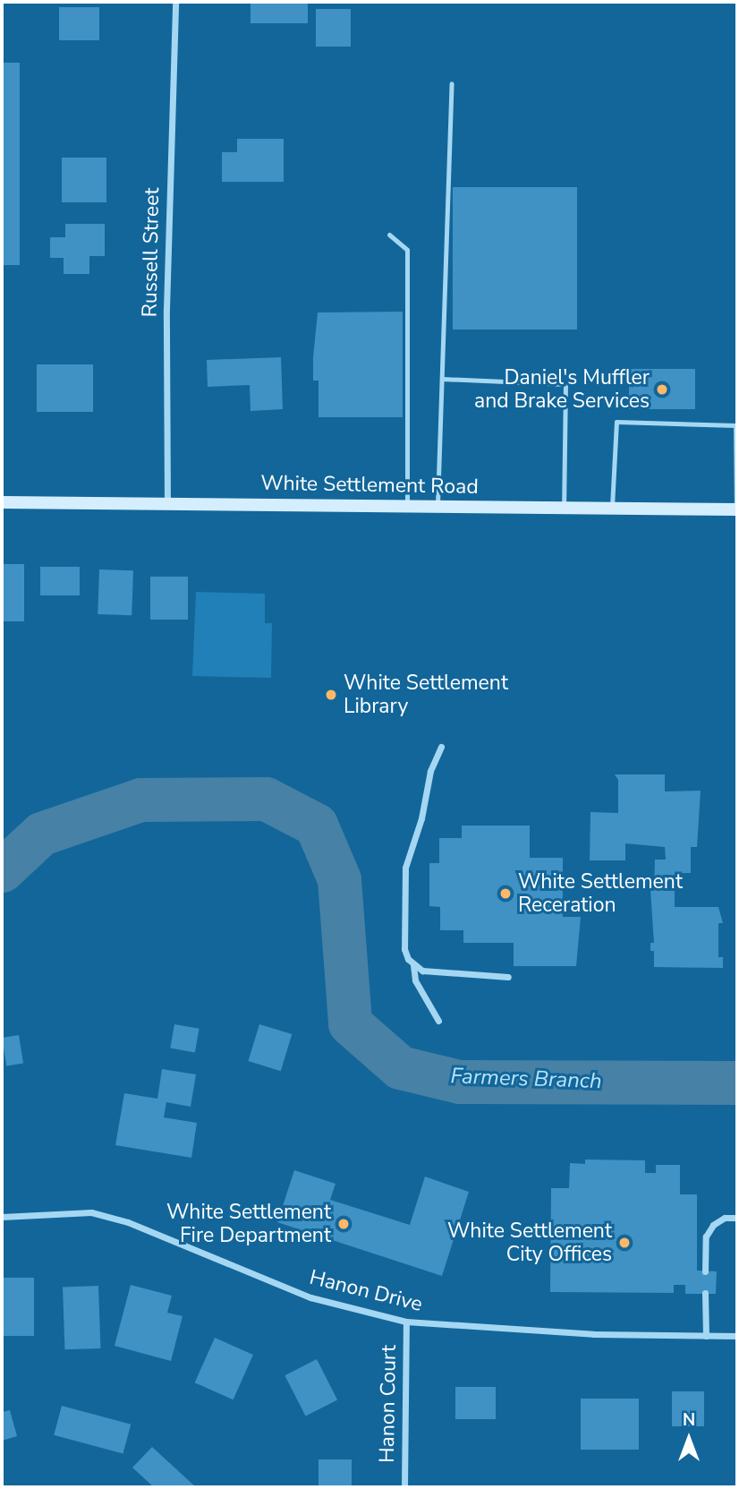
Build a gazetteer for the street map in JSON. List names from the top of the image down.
{
  "streets": {
    "main road": ["White Settlement Road"],
    "street": ["Russell Street", "Hanon Drive", "Hanon Court"]
  },
  "crossings": [
    ["Russell Street", "White Settlement Road"],
    ["Hanon Drive", "Hanon Court"]
  ],
  "water": ["Farmers Branch"],
  "places": [
    "Daniel's Muffler and Brake Services",
    "White Settlement Library",
    "White Settlement Receration",
    "White Settlement Fire Department",
    "White Settlement City Offices"
  ],
  "north": "top"
}
